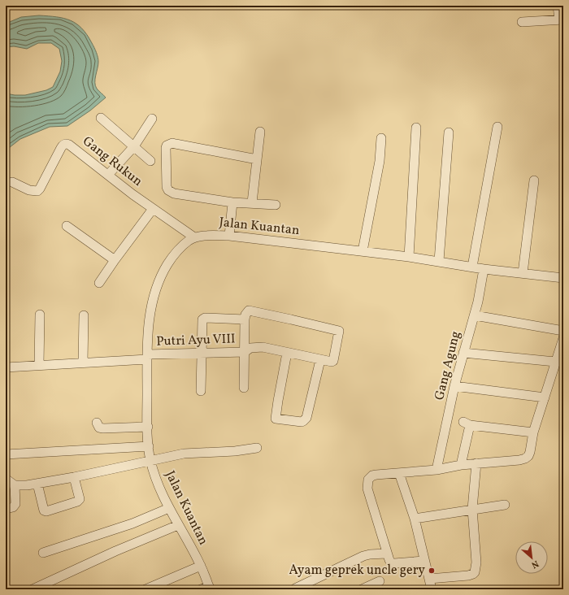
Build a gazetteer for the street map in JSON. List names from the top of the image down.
{
  "streets": {
    "street": [
      "Gang Rukun",
      "Jalan Kuantan",
      "Putri Ayu VIII",
      "Gang Agung"
    ]
  },
  "crossings": [
    ["Gang Rukun", "Jalan Kuantan"],
    ["Jalan Kuantan", "Putri Ayu VIII"],
    ["Jalan Kuantan", "Gang Agung"]
  ],
  "places": ["Ayam geprek uncle gery"],
  "north": "bottom right"
}
